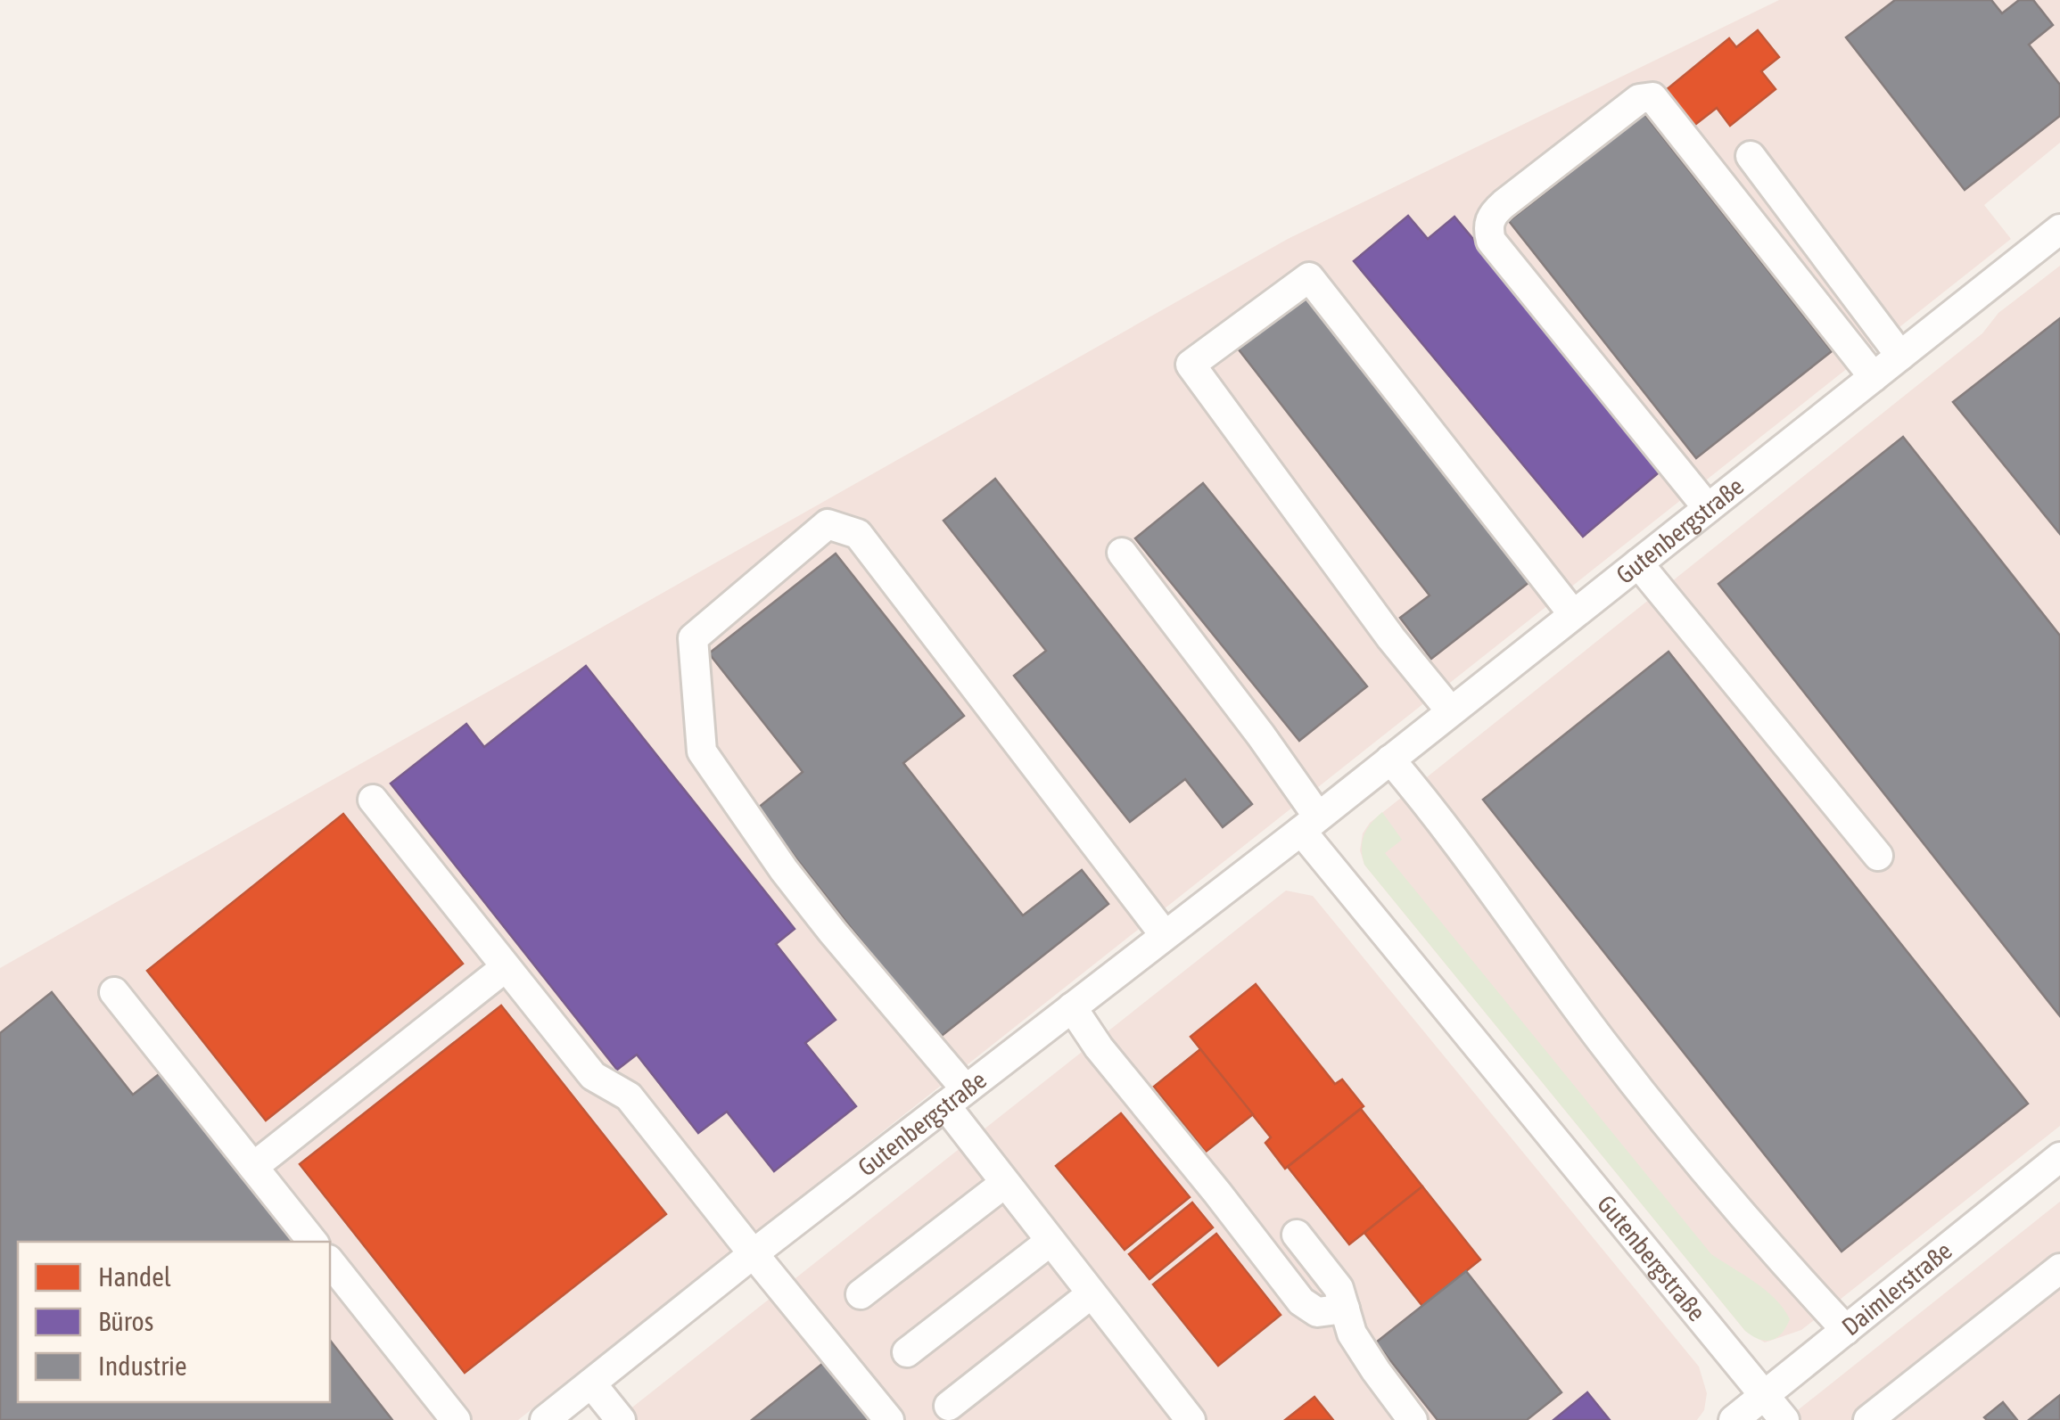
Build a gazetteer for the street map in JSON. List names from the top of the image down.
{
  "streets": {
    "street": ["Gutenbergstraße", "Daimlerstraße"]
  },
  "crossings": [
    ["Gutenbergstraße", "Daimlerstraße"]
  ],
  "legend": ["Handel", "Büros", "Industrie"]
}
